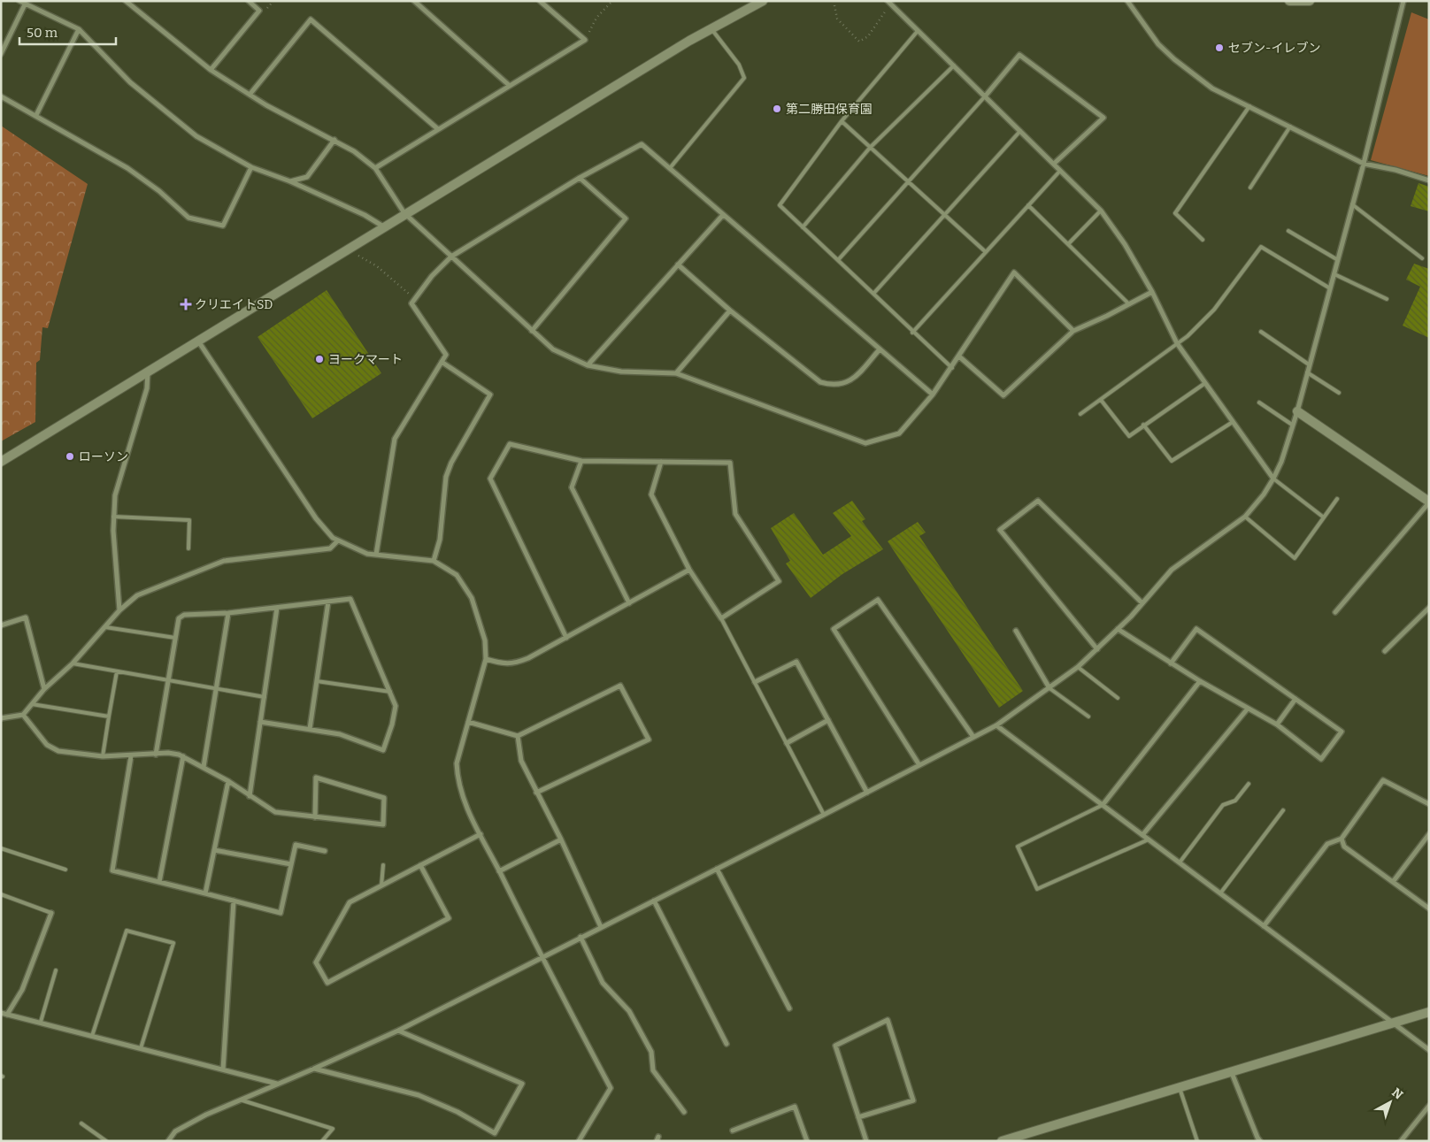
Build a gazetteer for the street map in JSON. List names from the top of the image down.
{
  "places": {
    "other": [
      "セブン-イレブン",
      "第二勝田保育園",
      "ヨークマート",
      "ローソン"
    ],
    "health": ["クリエイトSD"]
  },
  "scale_bar": "50 m",
  "north": "top right"
}
